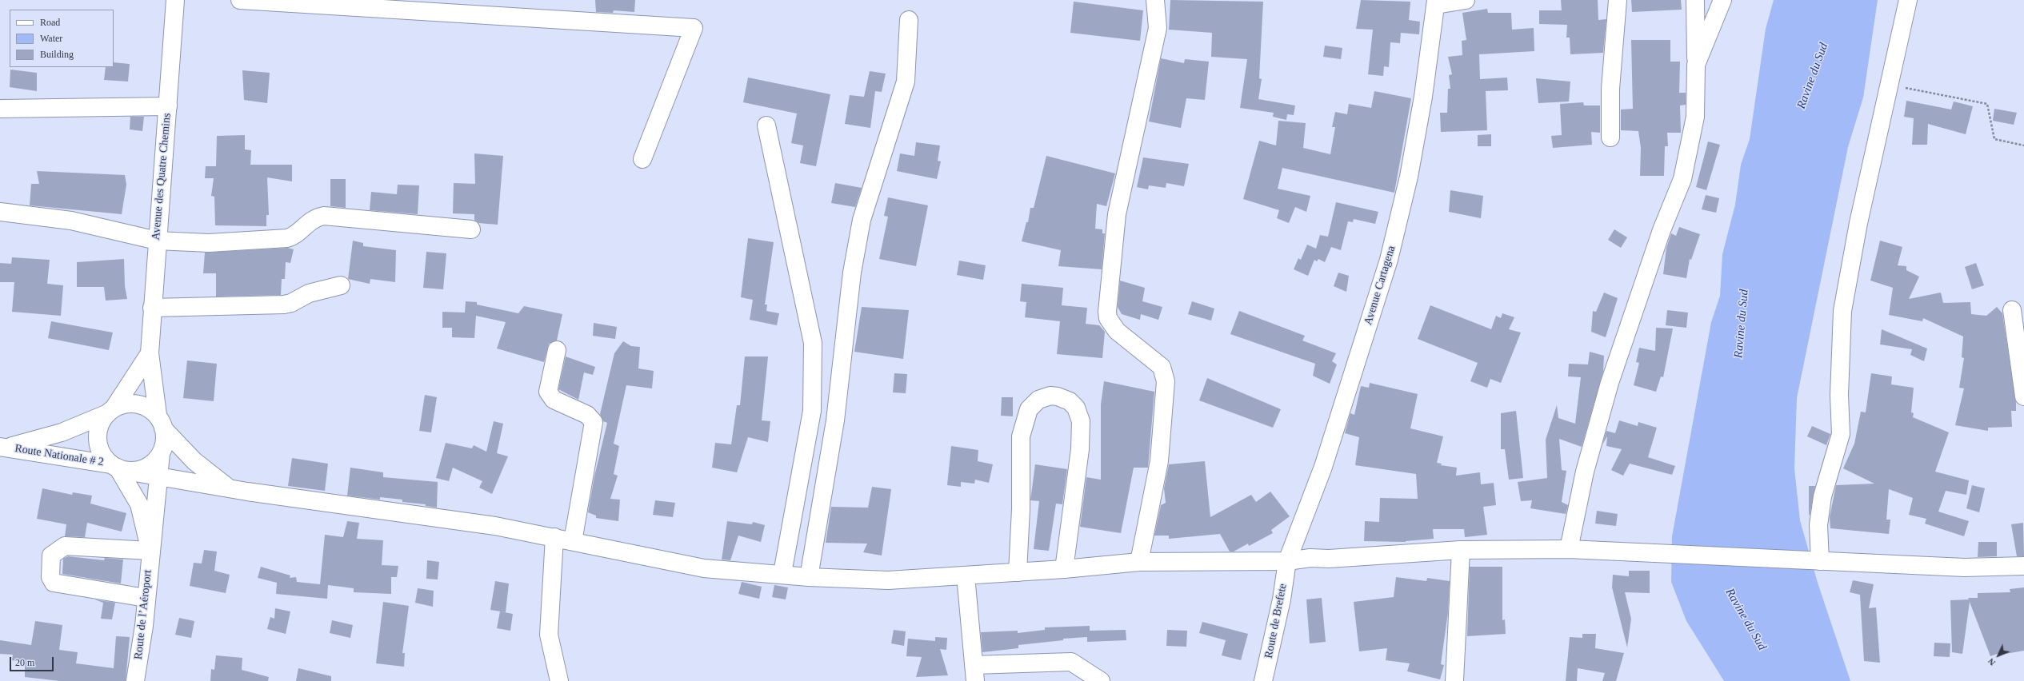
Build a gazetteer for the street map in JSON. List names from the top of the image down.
{
  "streets": {
    "street": [
      "Avenue des Quatre Chemins",
      "Avenue Cartagena",
      "Route Nationale # 2",
      "Route de l’Aéroport",
      "Route de Brefete"
    ]
  },
  "crossings": [
    ["Avenue des Quatre Chemins", "Route Nationale # 2"],
    ["Avenue des Quatre Chemins", "Route de l’Aéroport"],
    ["Avenue Cartagena", "Route de Brefete"],
    ["Route Nationale # 2", "Route de l’Aéroport"]
  ],
  "water": ["Ravine du Sud"],
  "legend": ["Road", "Water", "Building"],
  "scale_bar": "20 m",
  "north": "bottom left"
}
